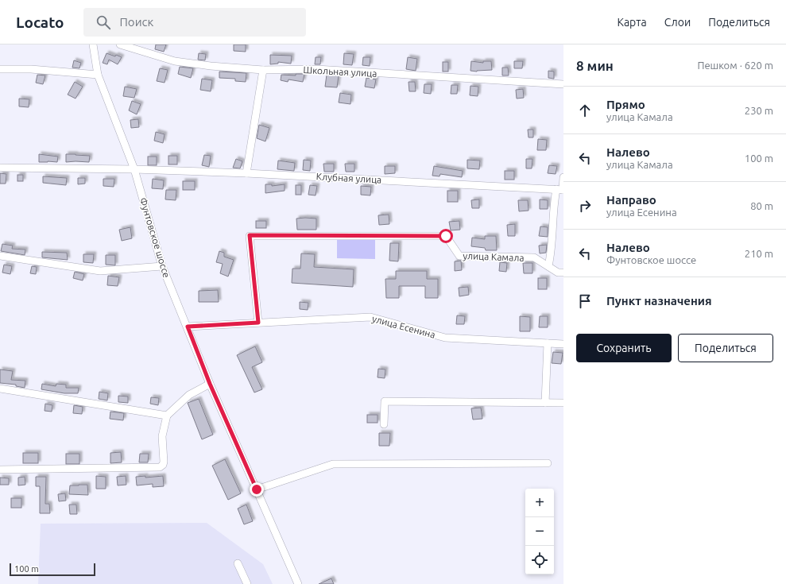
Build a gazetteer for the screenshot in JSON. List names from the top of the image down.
{
  "streets": {
    "street": [
      "Школьная улица",
      "Клубная улица",
      "Фунтовское шоссе",
      "улица Камала",
      "улица Есенина"
    ]
  },
  "crossings": [
    ["Клубная улица", "Фунтовское шоссе"],
    ["Фунтовское шоссе", "улица Есенина"],
    ["улица Камала", "улица Есенина"]
  ],
  "scale_bar": "100 m",
  "page": {
    "header": "Locato",
    "search": "Поиск",
    "nav": ["Карта", "Слои", "Поделиться"],
    "heading": ["8 мин", "Пешком · 620 m"],
    "list": [
      ["Прямо", "улица Камала", "230 m"],
      ["Налево", "улица Камала", "100 m"],
      ["Направо", "улица Есенина", "80 m"],
      ["Налево", "Фунтовское шоссе", "210 m"],
      "Пункт назначения"
    ],
    "buttons": ["Сохранить", "Поделиться"],
    "map_buttons": ["+", "−"],
    "scale": "100 m"
  }
}
